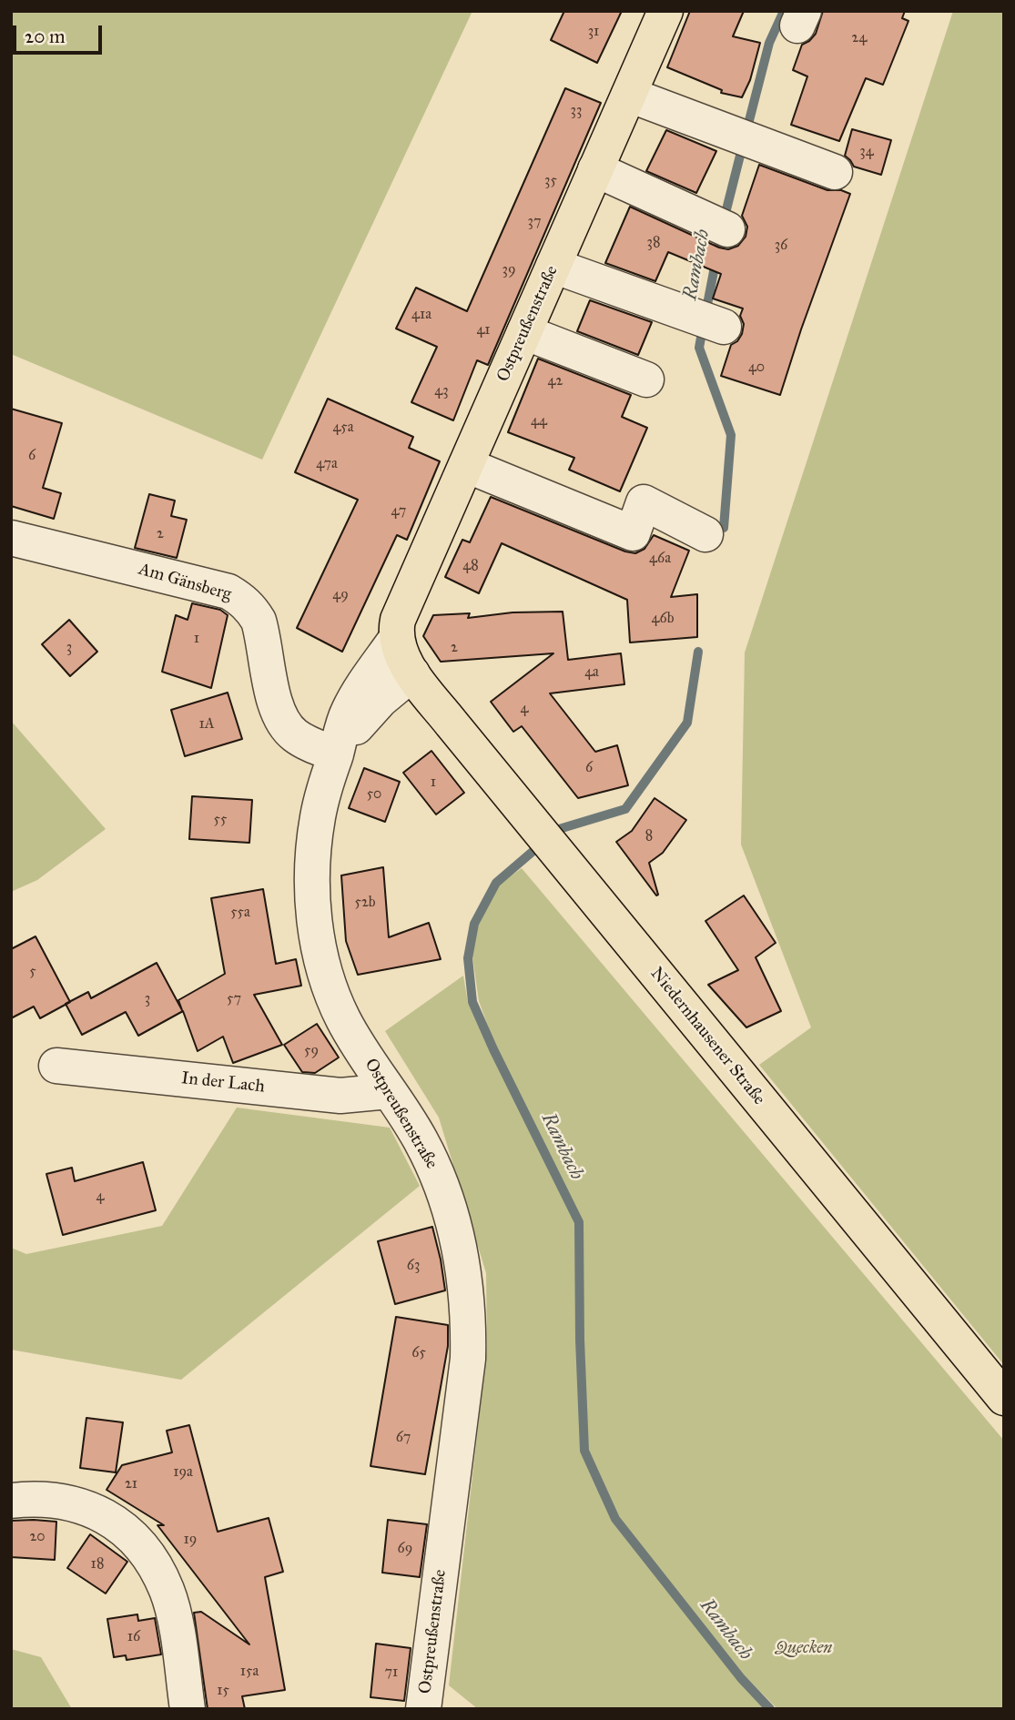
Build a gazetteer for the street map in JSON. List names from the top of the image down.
{
  "streets": {
    "main road": ["Ostpreußenstraße", "Niedernhausener Straße"],
    "street": ["Am Gänsberg", "In der Lach"]
  },
  "crossings": [
    ["Ostpreußenstraße", "Am Gänsberg"],
    ["Ostpreußenstraße", "Niedernhausener Straße"],
    ["Ostpreußenstraße", "In der Lach"]
  ],
  "water": ["Rambach"],
  "parks": ["Quecken"],
  "house_numbers": [
    "31",
    "24",
    "33",
    "34",
    "35",
    "37",
    "38",
    "36",
    "39",
    "41a",
    "41",
    "40",
    "42",
    "43",
    "44",
    "45a",
    "6",
    "47a",
    "47",
    "2",
    "46a",
    "48",
    "49",
    "46b",
    "1",
    "3",
    "2",
    "4a",
    "4",
    "1A",
    "6",
    "1",
    "50",
    "55",
    "8",
    "52b",
    "55a",
    "5",
    "3",
    "57",
    "59",
    "4",
    "63",
    "65",
    "67",
    "19a",
    "21",
    "20",
    "19",
    "69",
    "18",
    "16",
    "15a",
    "71",
    "15"
  ],
  "scale_bar": "20 m"
}
